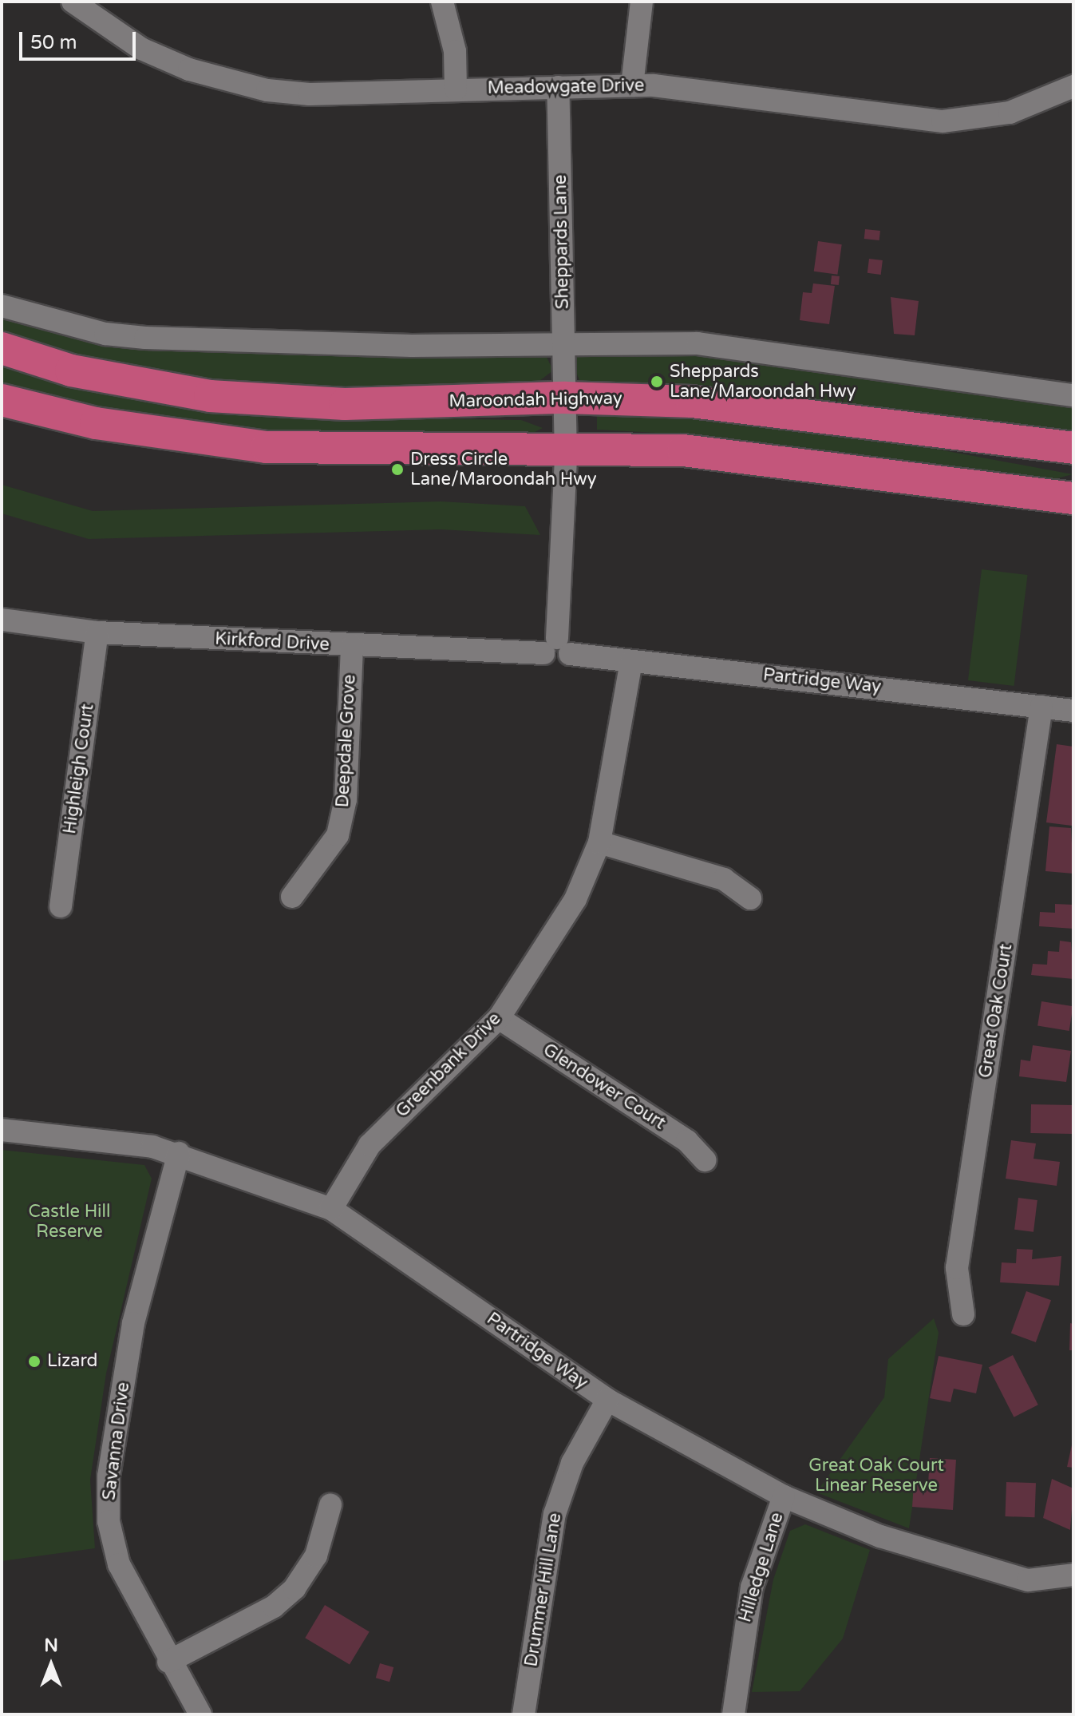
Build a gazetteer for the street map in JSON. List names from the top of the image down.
{
  "streets": {
    "highway": ["Maroondah Highway"],
    "street": [
      "Meadowgate Drive",
      "Sheppards Lane",
      "Kirkford Drive",
      "Partridge Way",
      "Deepdale Grove",
      "Highleigh Court",
      "Great Oak Court",
      "Greenbank Drive",
      "Glendower Court",
      "Savanna Drive",
      "Hilledge Lane",
      "Drummer Hill Lane"
    ]
  },
  "crossings": [
    ["Meadowgate Drive", "Sheppards Lane"],
    ["Sheppards Lane", "Maroondah Highway"],
    ["Sheppards Lane", "Kirkford Drive"],
    ["Sheppards Lane", "Partridge Way"],
    ["Kirkford Drive", "Partridge Way"],
    ["Kirkford Drive", "Deepdale Grove"],
    ["Kirkford Drive", "Highleigh Court"],
    ["Partridge Way", "Great Oak Court"],
    ["Partridge Way", "Greenbank Drive"],
    ["Partridge Way", "Savanna Drive"],
    ["Partridge Way", "Hilledge Lane"],
    ["Partridge Way", "Drummer Hill Lane"],
    ["Greenbank Drive", "Glendower Court"]
  ],
  "parks": ["Castle Hill Reserve", "Great Oak Court Linear Reserve"],
  "places": ["Sheppards Lane/Maroondah Hwy", "Dress Circle Lane/Maroondah Hwy", "Lizard"],
  "scale_bar": "50 m",
  "north": "top"
}
